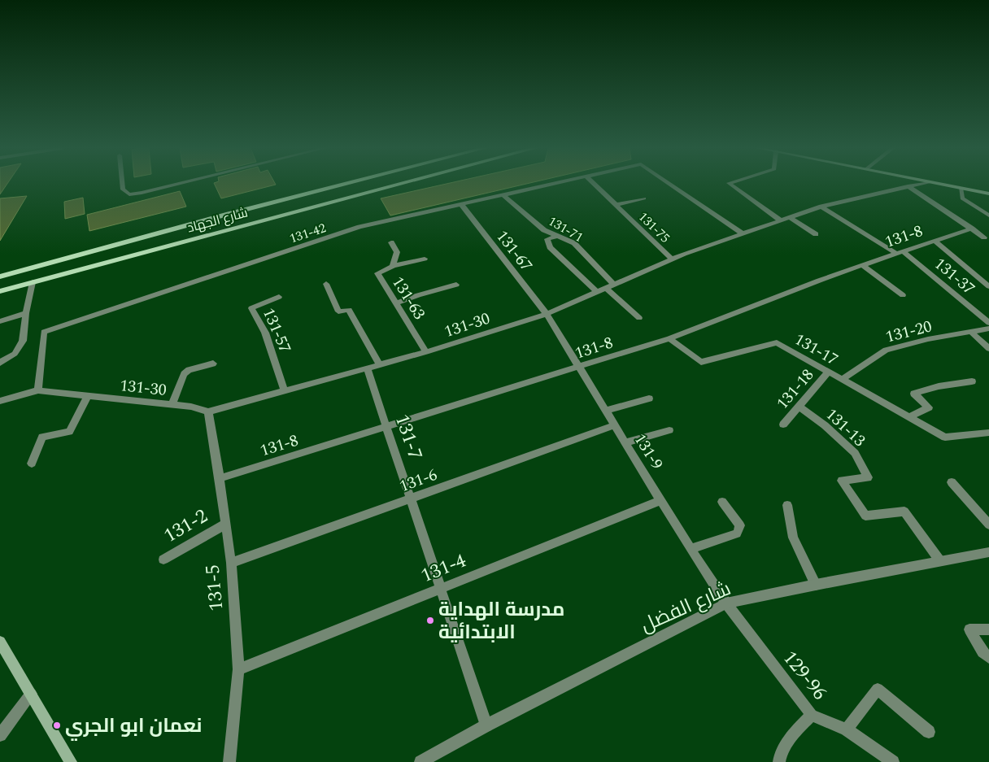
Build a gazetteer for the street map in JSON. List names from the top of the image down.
{
  "streets": {
    "main road": ["شارع الجهاد"],
    "street": [
      "131-75",
      "131-71",
      "131-42",
      "131-8",
      "131-67",
      "131-37",
      "131-63",
      "131-30",
      "131-57",
      "131-20",
      "131-17",
      "131-18",
      "131-13",
      "131-7",
      "131-9",
      "131-6",
      "131-2",
      "131-4",
      "131-5",
      "شارع الفضل",
      "129-96"
    ]
  },
  "crossings": [
    ["131-75", "131-30"],
    ["131-71", "131-42"],
    ["131-71", "131-30"],
    ["131-42", "131-67"],
    ["131-42", "131-30"],
    ["131-8", "131-37"],
    ["131-8", "131-17"],
    ["131-8", "131-7"],
    ["131-8", "131-9"],
    ["131-8", "131-5"],
    ["131-67", "131-30"],
    ["131-67", "131-9"],
    ["131-37", "131-30"],
    ["131-63", "131-30"],
    ["131-30", "131-57"],
    ["131-30", "131-7"],
    ["131-30", "131-9"],
    ["131-30", "131-5"],
    ["131-20", "131-17"],
    ["131-17", "131-18"],
    ["131-18", "131-13"],
    ["131-13", "شارع الفضل"],
    ["131-7", "131-6"],
    ["131-7", "131-4"],
    ["131-7", "شارع الفضل"],
    ["131-9", "131-6"],
    ["131-9", "131-4"],
    ["131-9", "شارع الفضل"],
    ["131-9", "129-96"],
    ["131-6", "131-5"],
    ["131-2", "131-5"],
    ["131-4", "131-5"],
    ["شارع الفضل", "129-96"]
  ],
  "places": ["مدرسة الهداية الابتدائية", "نعمان ابو الجري"]
}
